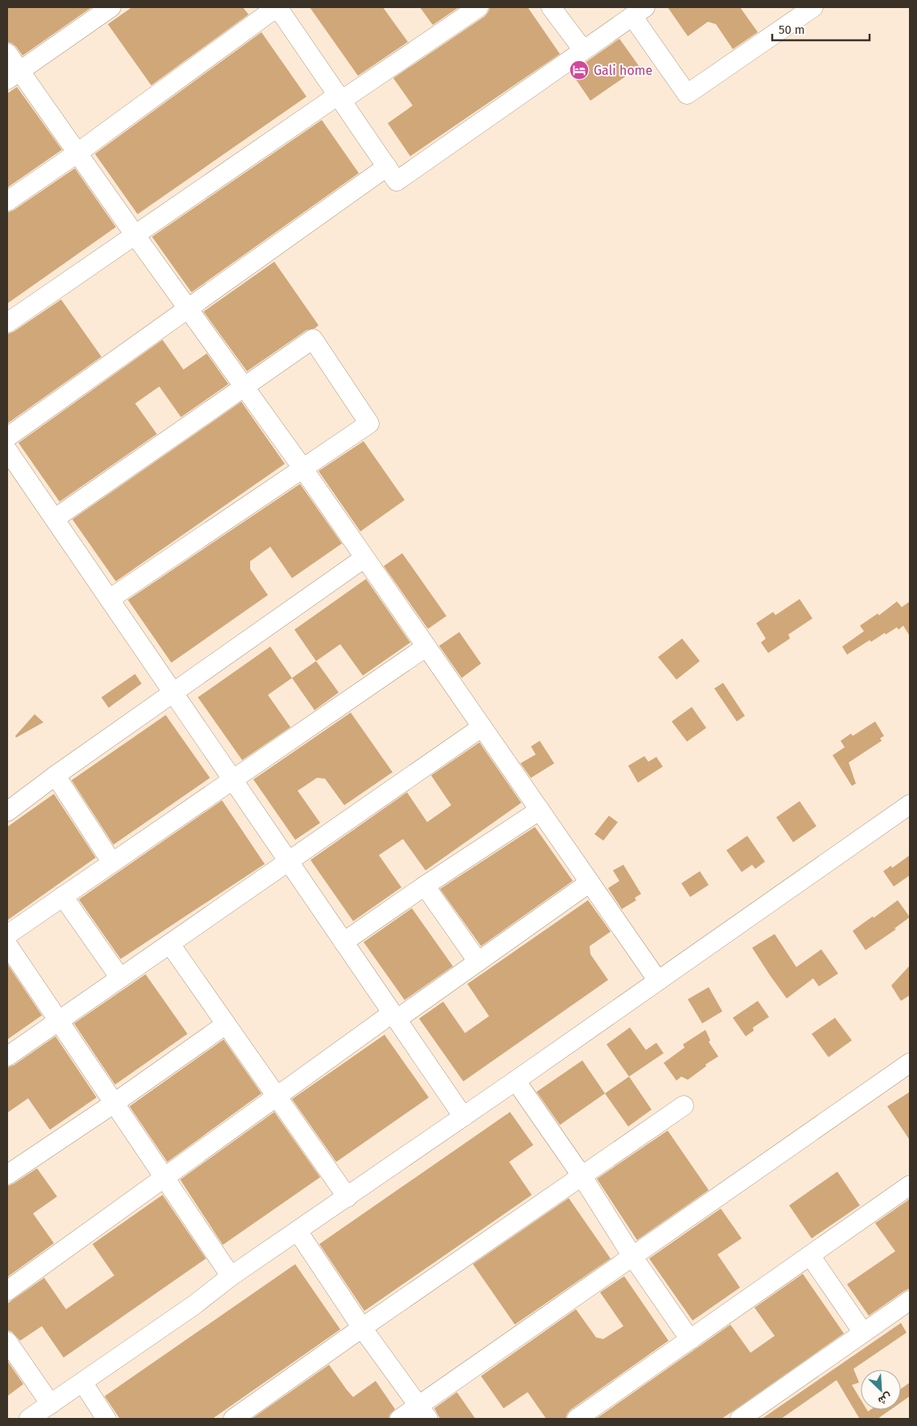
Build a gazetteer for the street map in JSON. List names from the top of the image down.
{
  "places": {
    "hotel": ["Gali home"]
  },
  "scale_bar": "50 m",
  "north": "bottom right"
}
